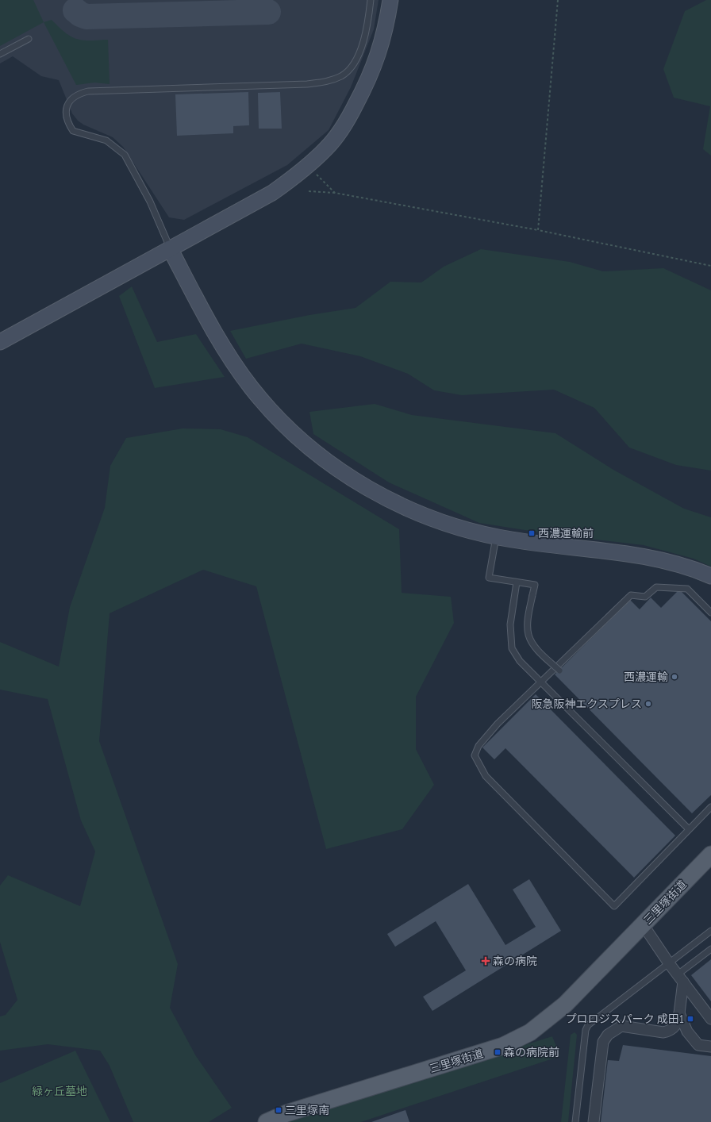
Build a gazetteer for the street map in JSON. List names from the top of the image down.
{
  "streets": {
    "main road": ["三里塚街道"]
  },
  "parks": ["緑ヶ丘墓地"],
  "places": {
    "transit": [
      "西濃運輸前",
      "プロロジスパーク 成田1",
      "森の病院前",
      "三里塚南"
    ],
    "other": ["西濃運輸", "阪急阪神エクスプレス"],
    "health": ["森の病院"]
  }
}
